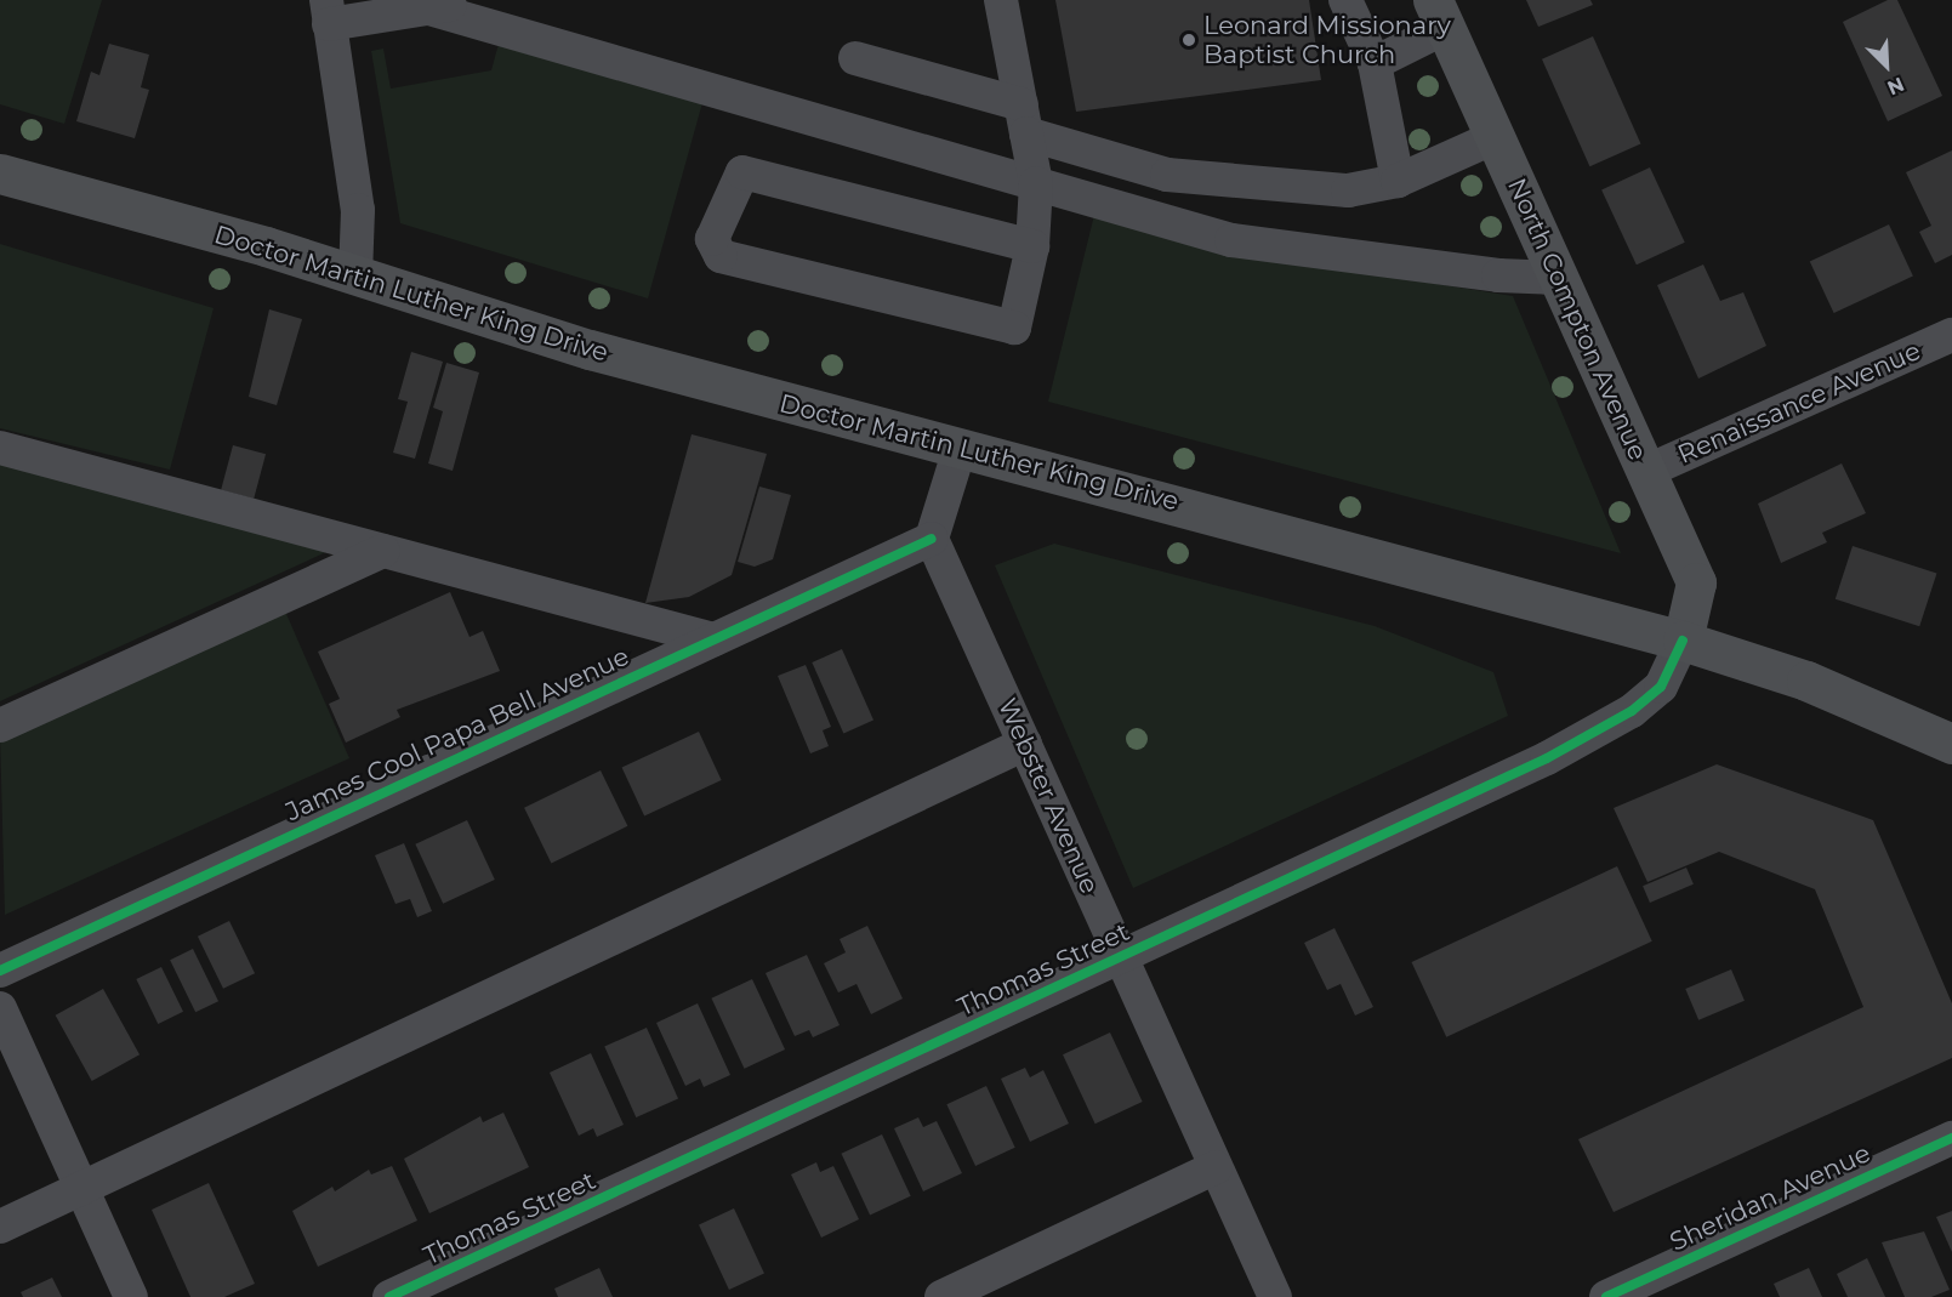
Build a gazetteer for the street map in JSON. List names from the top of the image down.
{
  "streets": {
    "main road": ["Doctor Martin Luther King Drive", "North Compton Avenue"],
    "street": [
      "Renaissance Avenue",
      "James Cool Papa Bell Avenue",
      "Webster Avenue",
      "Thomas Street",
      "Sheridan Avenue"
    ]
  },
  "crossings": [
    ["Doctor Martin Luther King Drive", "North Compton Avenue"],
    ["Doctor Martin Luther King Drive", "Thomas Street"],
    ["North Compton Avenue", "Renaissance Avenue"],
    ["North Compton Avenue", "Thomas Street"],
    ["James Cool Papa Bell Avenue", "Webster Avenue"],
    ["Webster Avenue", "Thomas Street"]
  ],
  "places": ["Leonard Missionary Baptist Church"],
  "north": "bottom right"
}
